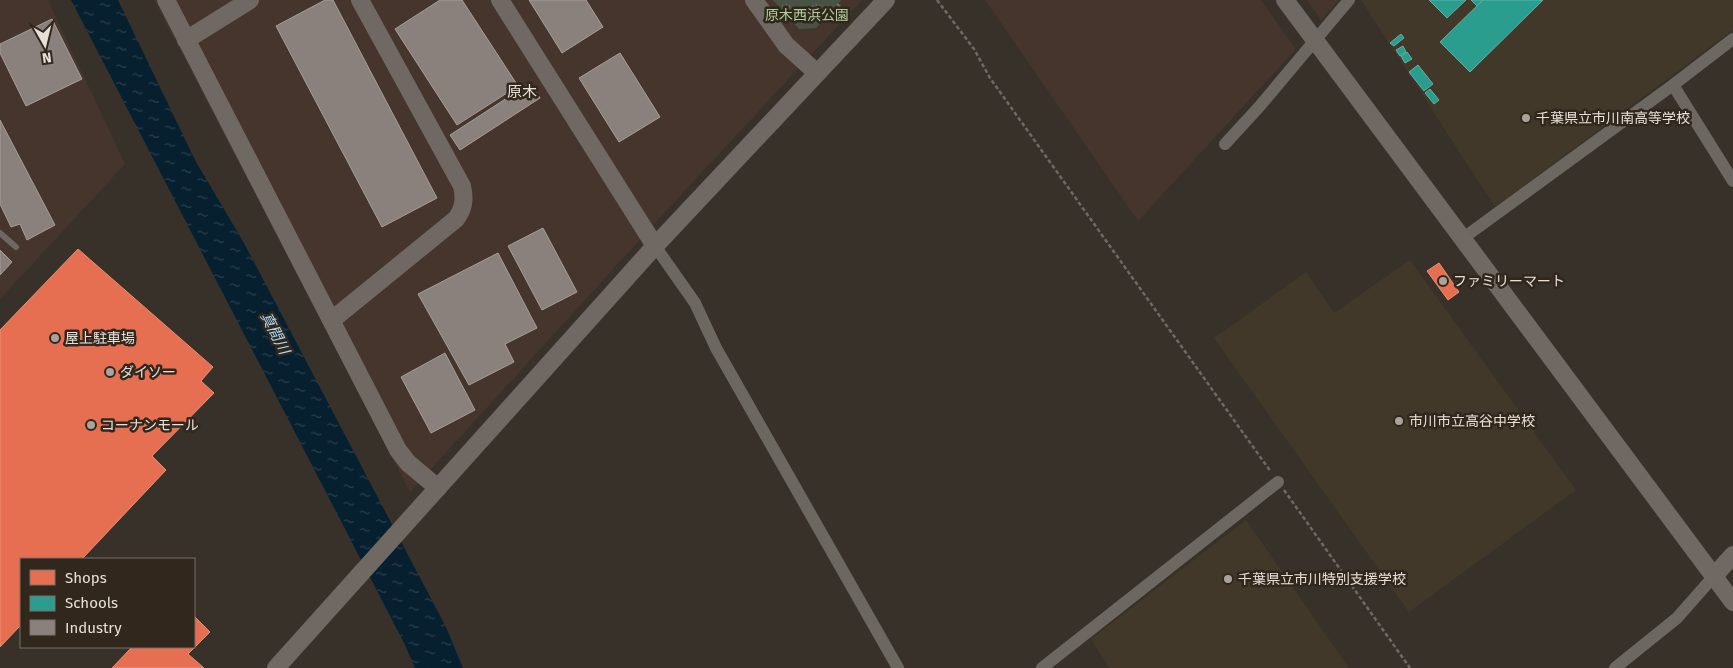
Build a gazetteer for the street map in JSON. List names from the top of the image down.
{
  "districts": ["原木"],
  "water": ["真間川"],
  "parks": ["原木西浜公園"],
  "places": [
    "千葉県立市川南高等学校",
    "ファミリーマート",
    "屋上駐車場",
    "ダイソー",
    "市川市立高谷中学校",
    "コーナンモール",
    "千葉県立市川特別支援学校"
  ],
  "legend": ["Shops", "Schools", "Industry"],
  "north": "bottom"
}
